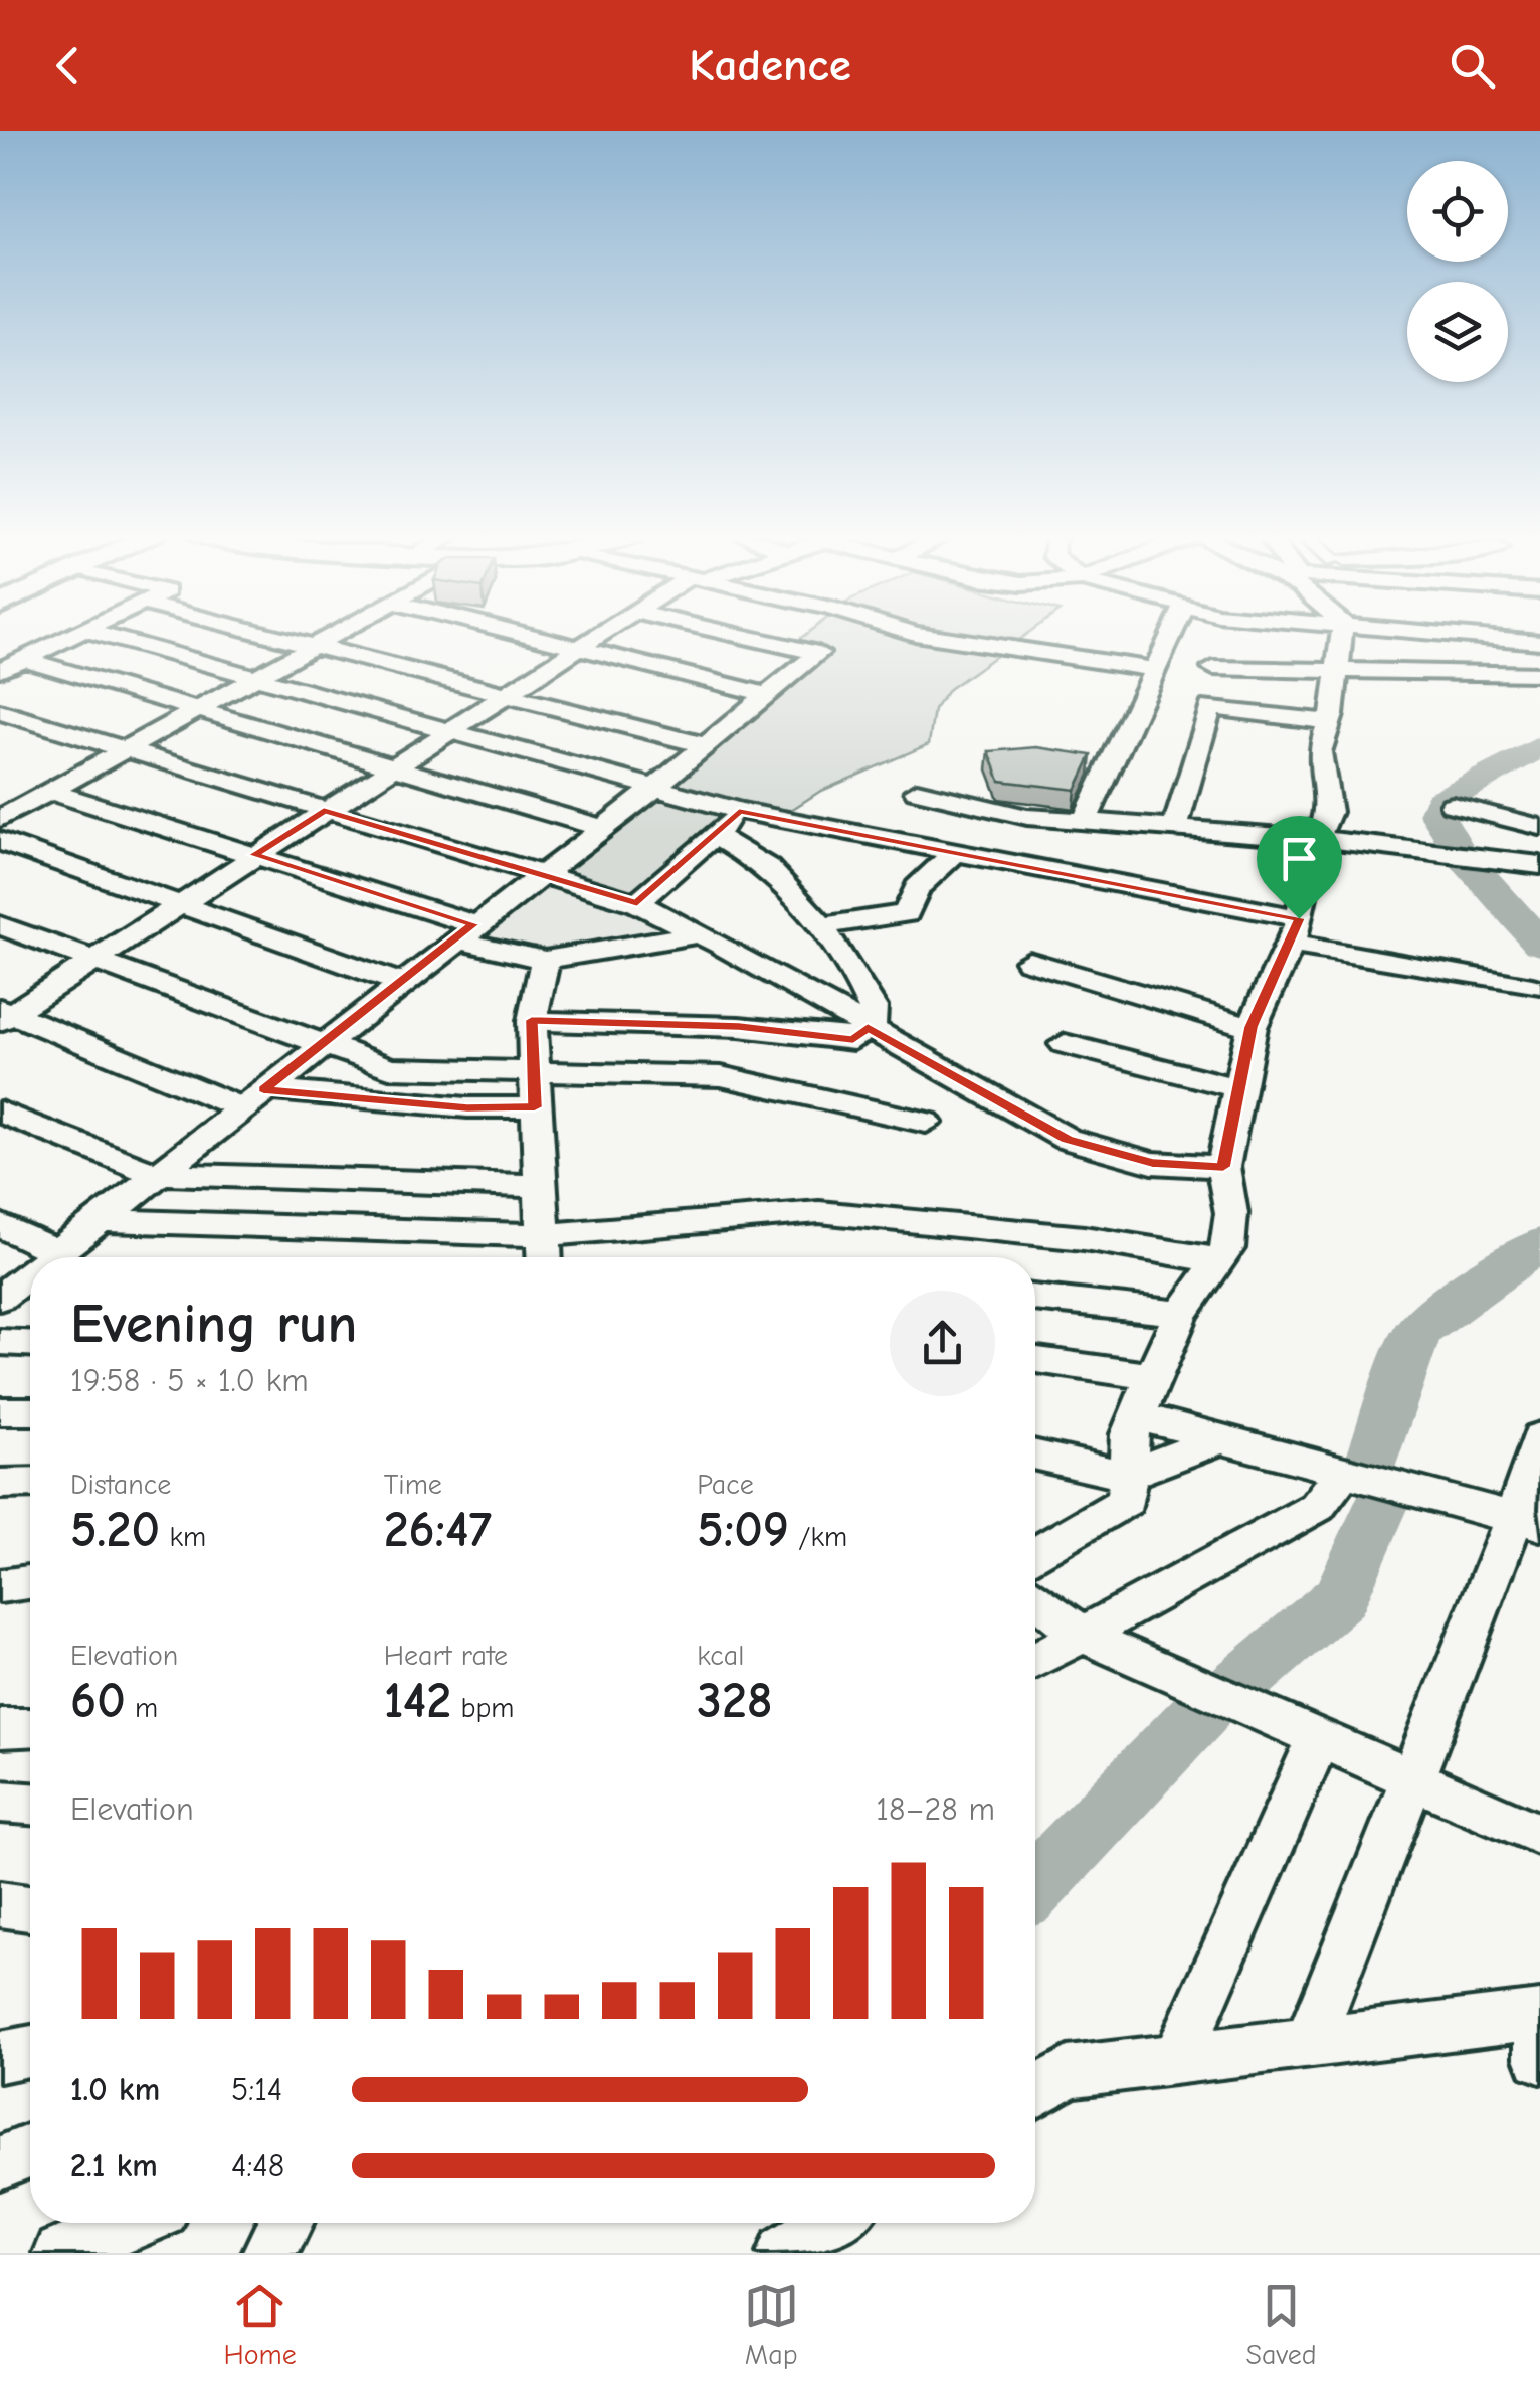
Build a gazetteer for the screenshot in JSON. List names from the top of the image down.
{
  "page": {
    "header": "Kadence",
    "heading": ["Evening run", "19:58 · 5 × 1.0 km"],
    "stats": [
      ["Distance", "5.20 km"],
      ["Time", "26:47"],
      ["Pace", "5:09 /km"],
      ["Elevation", "60 m"],
      ["Heart rate", "142 bpm"],
      ["kcal", "328"]
    ],
    "chart": ["Elevation", "18–28 m"],
    "list": [
      {
        "name": "1.0 km",
        "note": "5:14"
      },
      {
        "name": "2.1 km",
        "note": "4:48"
      }
    ],
    "tabs": ["Home", "Map", "Saved"]
  }
}
